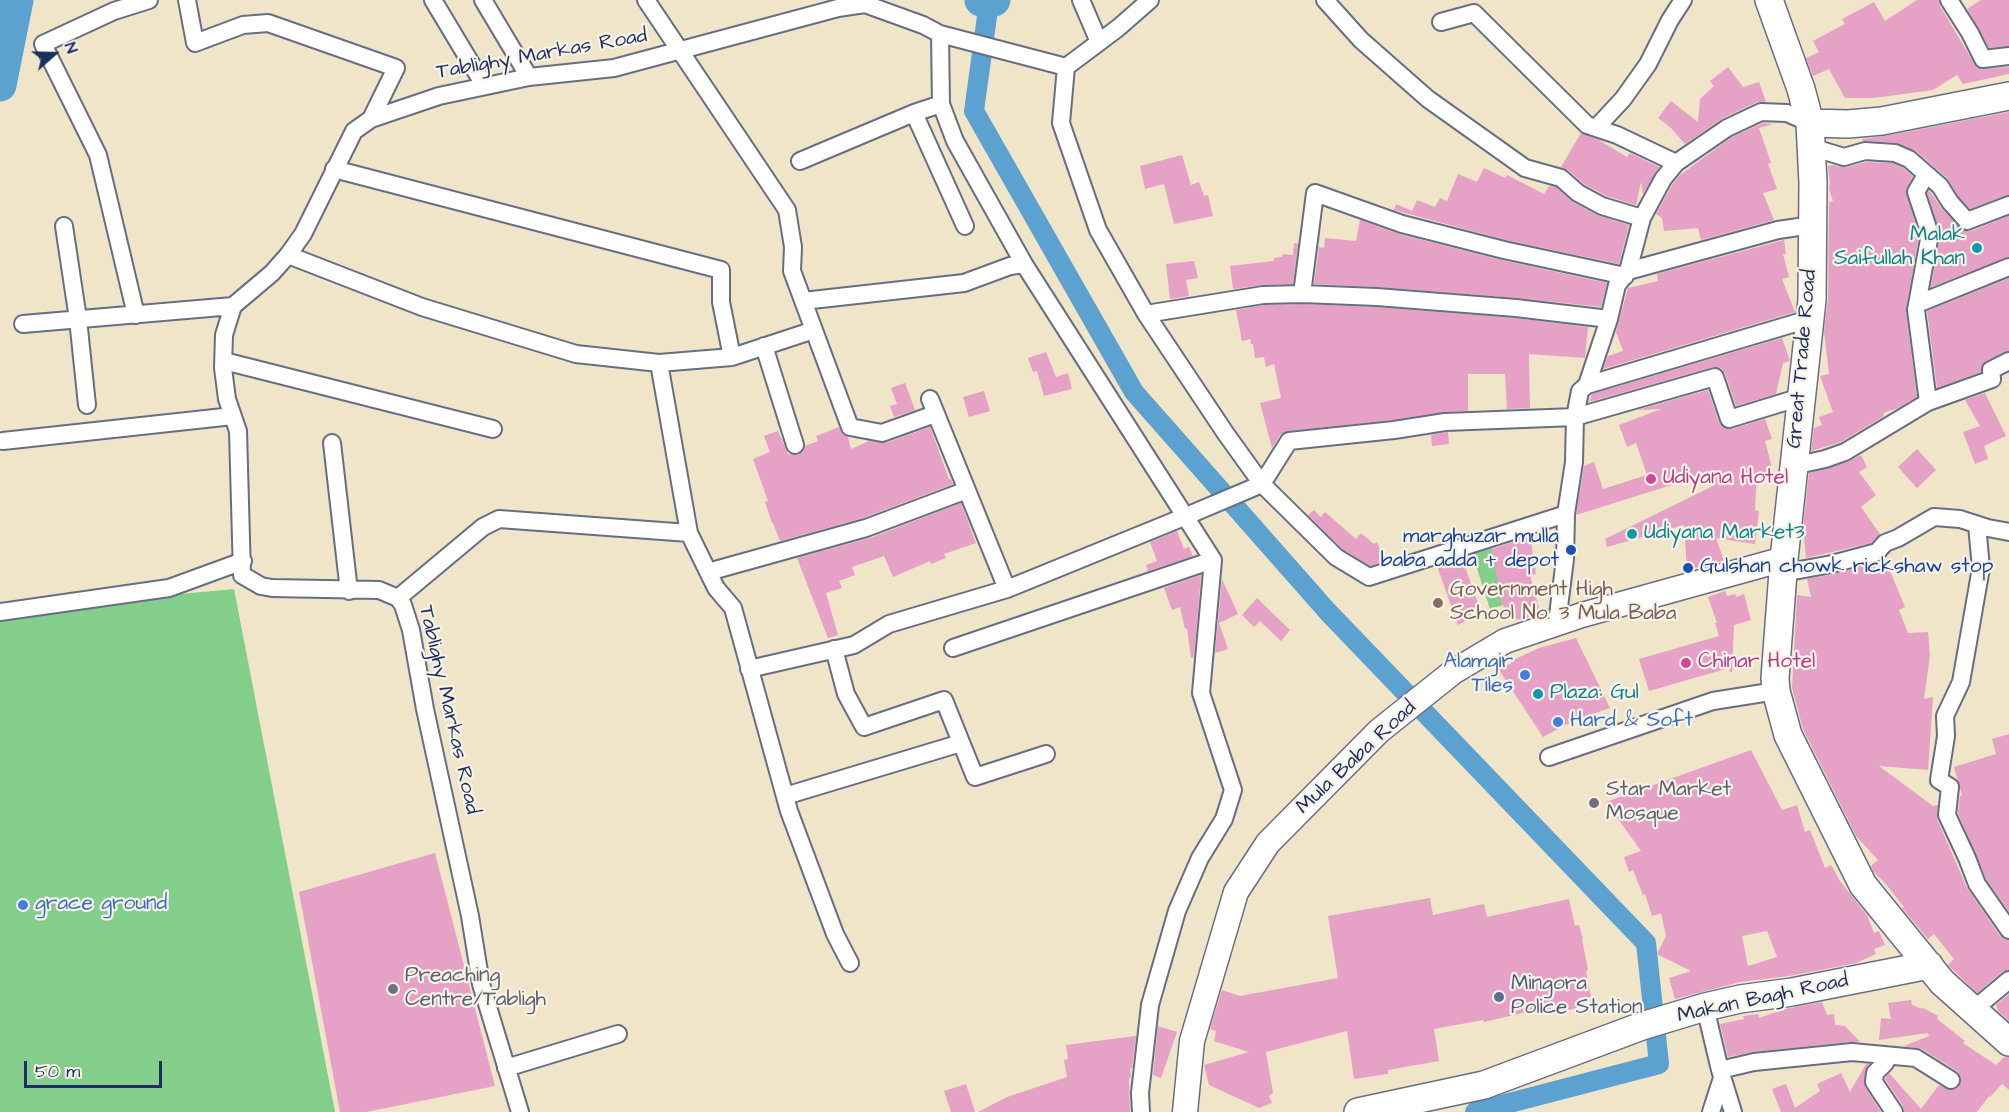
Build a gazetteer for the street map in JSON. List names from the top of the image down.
{
  "streets": {
    "main road": ["Great Trade Road", "Mula Baba Road", "Makan Bagh Road"],
    "street": ["Tablighy Markas Road"]
  },
  "crossings": [
    ["Great Trade Road", "Mula Baba Road"],
    ["Great Trade Road", "Makan Bagh Road"]
  ],
  "places": [
    "Malak Saifullah Khan",
    "Udiyana Hotel",
    "Udiyana Market3",
    "marghuzar mulla baba adda + depot",
    "Gulshan chowk rickshaw stop",
    "Government High School No. 3 Mula Baba",
    "Chinar Hotel",
    "Alamgir Tiles",
    "Plaza: Gul",
    "Hard & Soft",
    "Star Market Mosque",
    "grace ground",
    "Preaching Centre/Tabligh",
    "Mingora Police Station"
  ],
  "scale_bar": "50 m",
  "north": "right"
}
